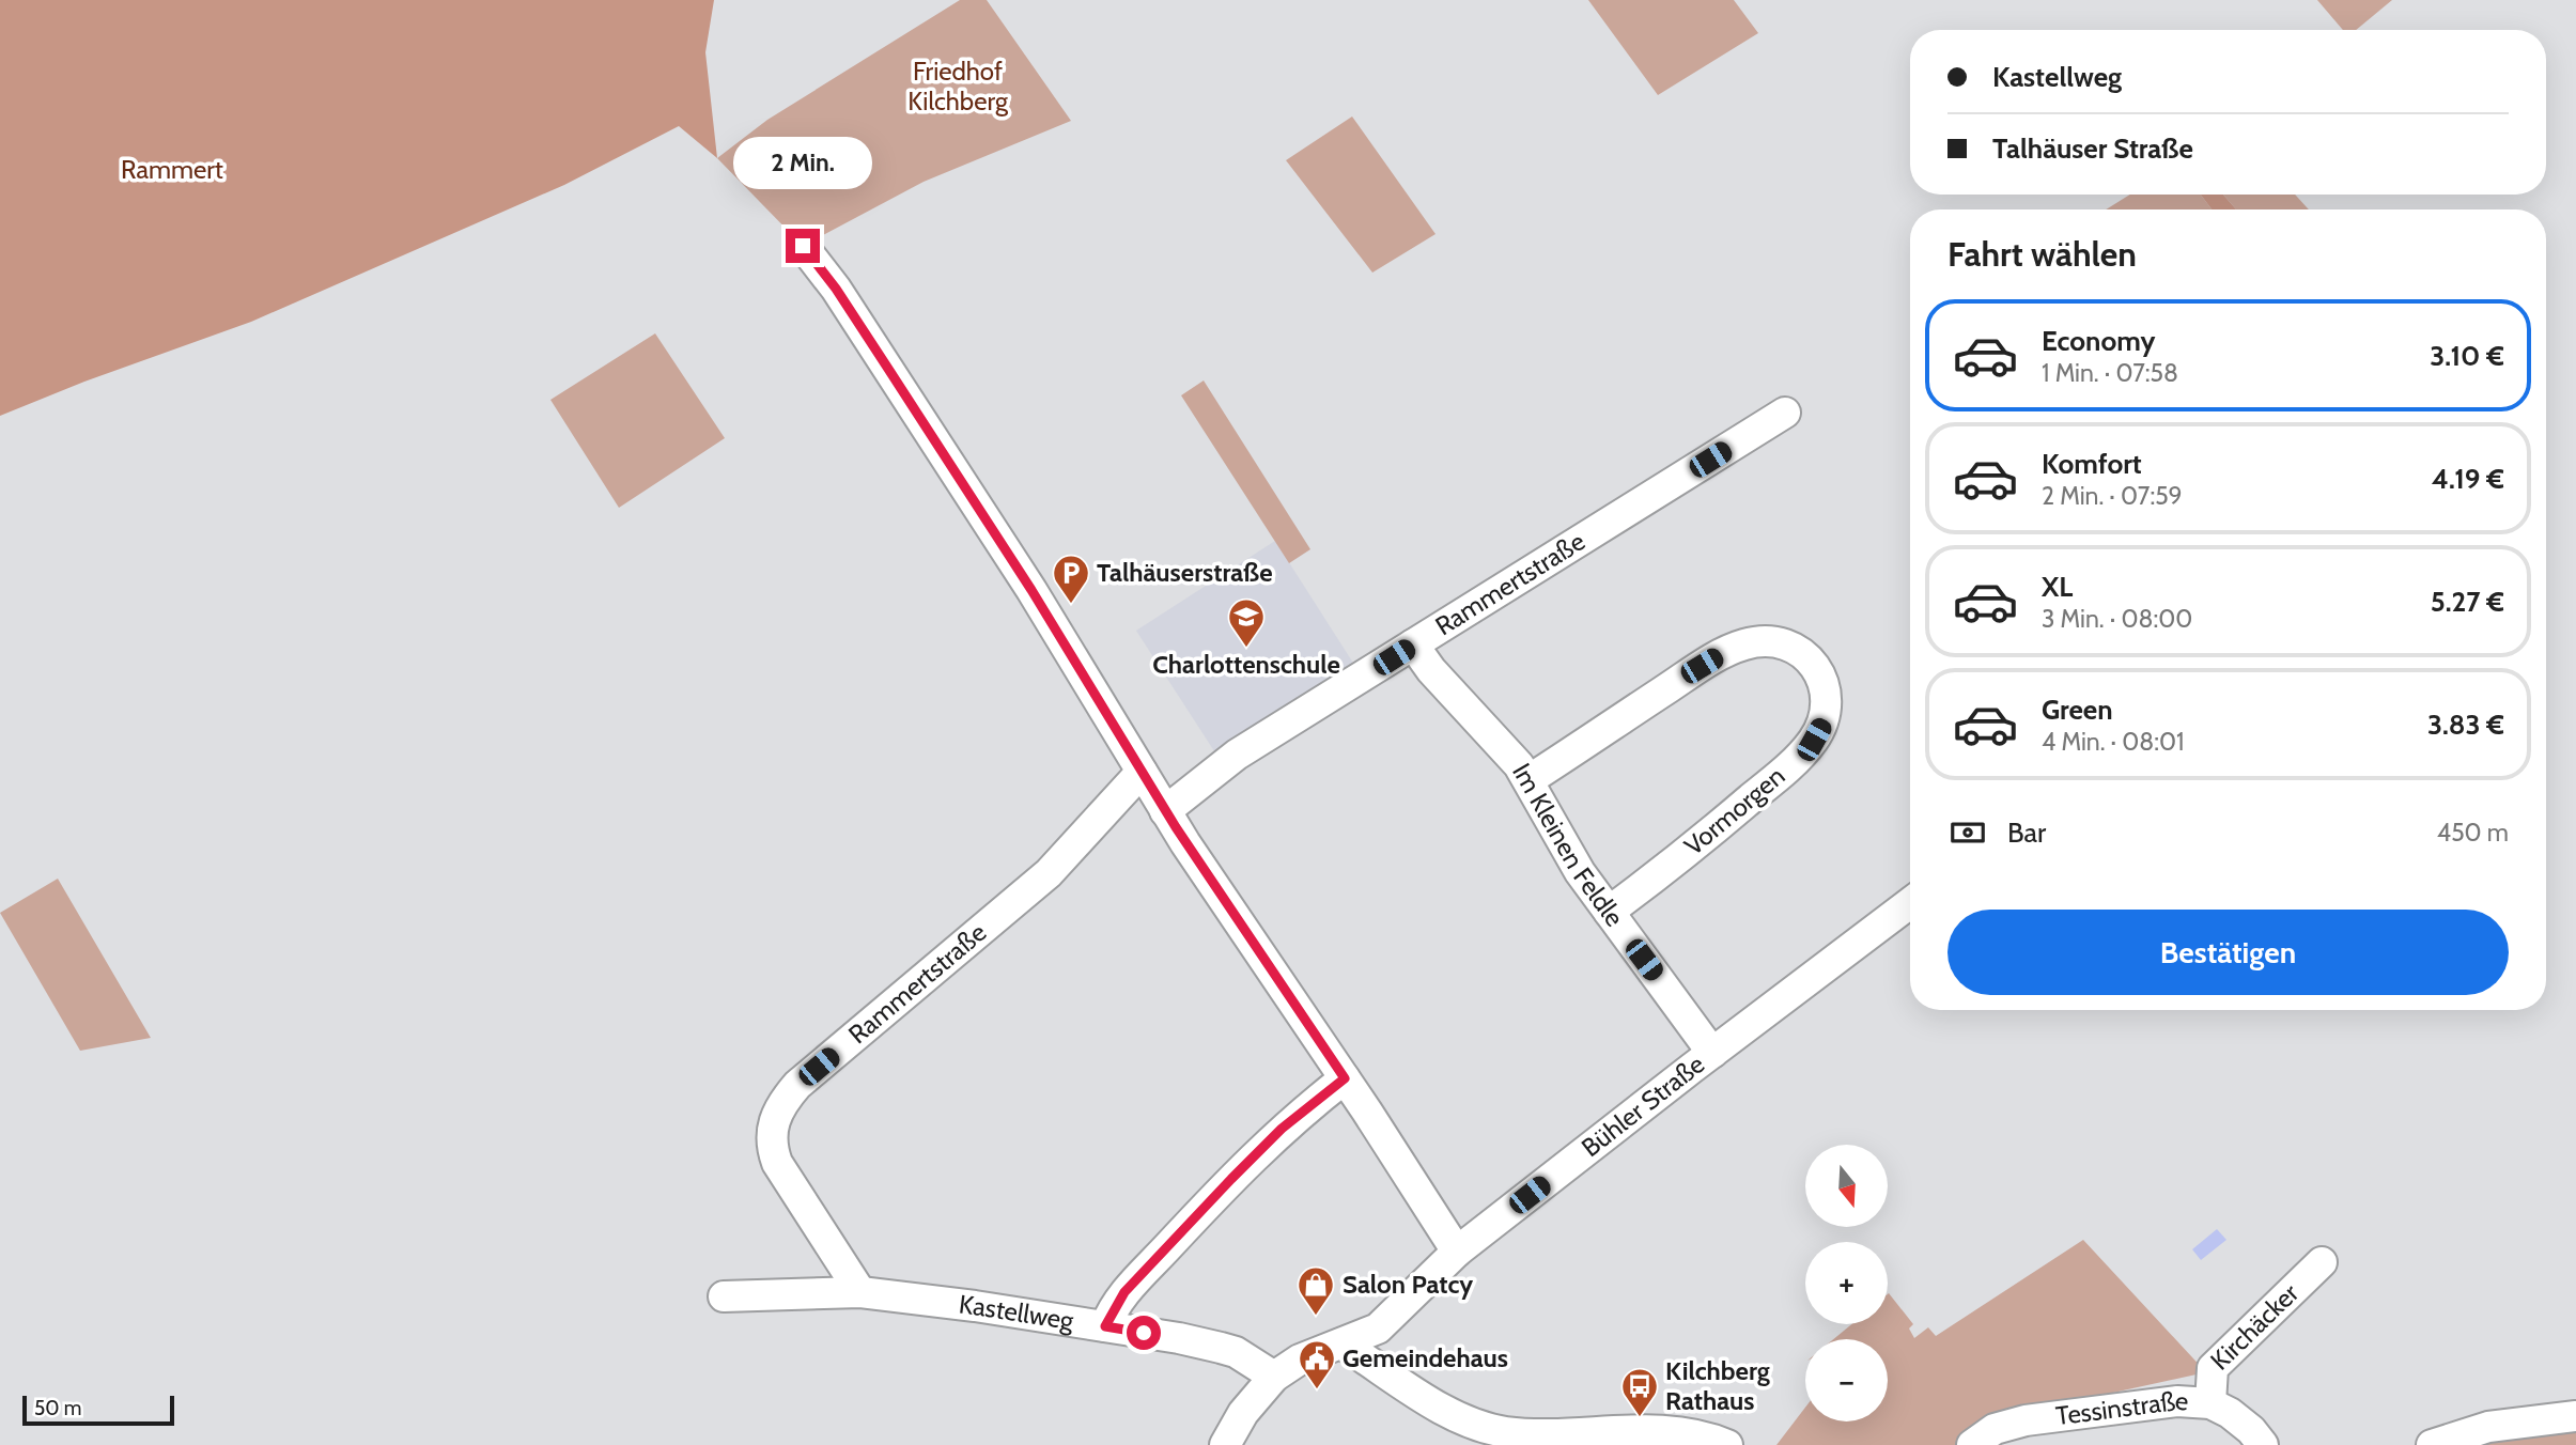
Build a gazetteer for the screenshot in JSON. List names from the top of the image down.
{
  "streets": {
    "street": [
      "Rammertstraße",
      "Vormorgen",
      "Im Kleinen Feldle",
      "Bühler Straße",
      "Kastellweg",
      "Kirchäcker",
      "Tessinstraße"
    ]
  },
  "crossings": [
    ["Rammertstraße", "Im Kleinen Feldle"],
    ["Rammertstraße", "Kastellweg"],
    ["Vormorgen", "Im Kleinen Feldle"],
    ["Im Kleinen Feldle", "Bühler Straße"],
    ["Kirchäcker", "Tessinstraße"]
  ],
  "parks": ["Friedhof Kilchberg", "Rammert"],
  "places": {
    "parking": ["Talhäuserstraße"],
    "school or university": ["Charlottenschule"],
    "shop": ["Salon Patcy"],
    "public building": ["Gemeindehaus"],
    "bus stop": ["Kilchberg Rathaus"]
  },
  "scale_bar": "50 m",
  "north": "bottom",
  "page": {
    "banner": ["Kastellweg", "Talhäuser Straße"],
    "bubble": "2 Min.",
    "heading": "Fahrt wählen",
    "list": [
      {
        "name": "Economy",
        "note": "1 Min. · 07:58",
        "value": "3.10 €"
      },
      {
        "name": "Komfort",
        "note": "2 Min. · 07:59",
        "value": "4.19 €"
      },
      {
        "name": "XL",
        "note": "3 Min. · 08:00",
        "value": "5.27 €"
      },
      {
        "name": "Green",
        "note": "4 Min. · 08:01",
        "value": "3.83 €"
      }
    ],
    "pay": ["Bar", "450 m"],
    "buttons": "Bestätigen",
    "map_buttons": ["+", "−"],
    "scale": "50 m"
  }
}
